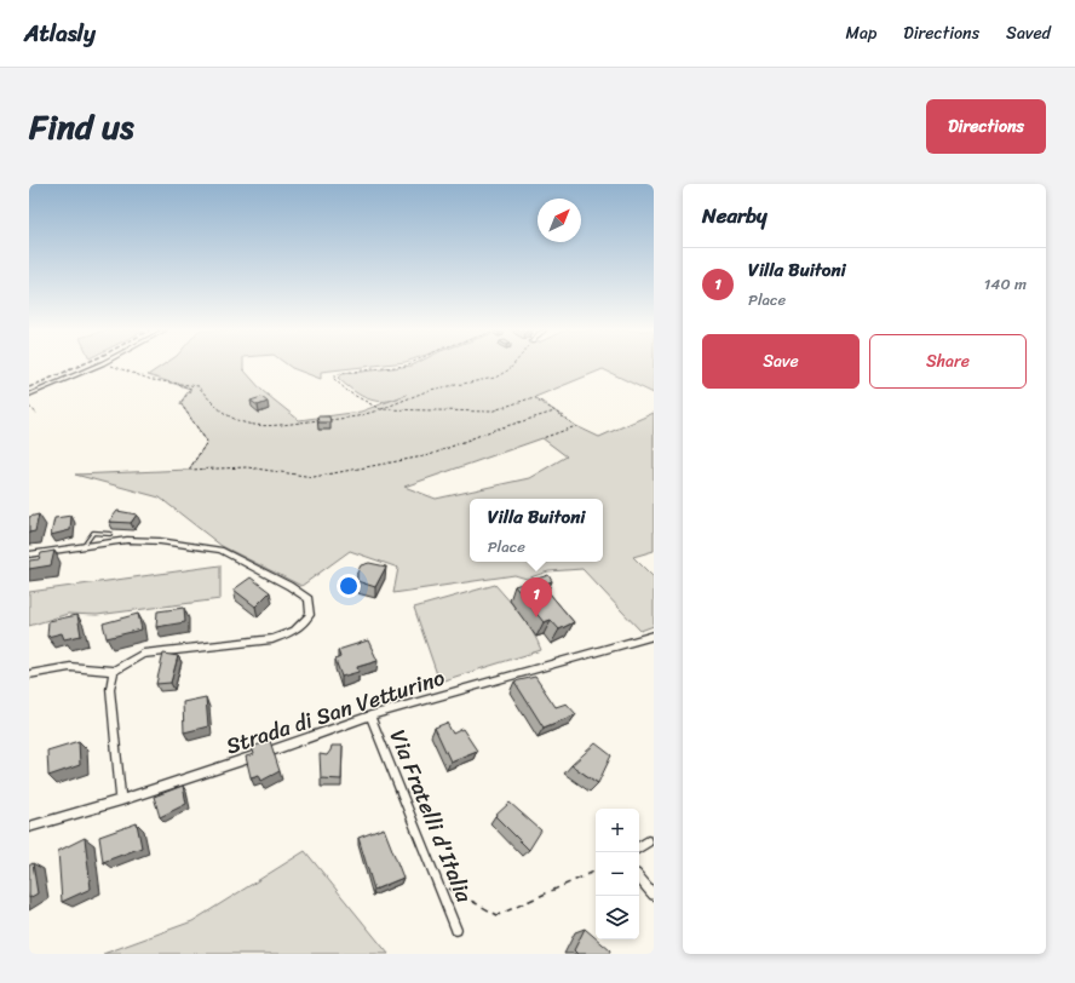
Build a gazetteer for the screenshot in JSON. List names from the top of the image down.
{
  "streets": {
    "street": ["Strada di San Vetturino", "Via Fratelli d'Italia"]
  },
  "crossings": [
    ["Strada di San Vetturino", "Via Fratelli d'Italia"]
  ],
  "north": "top right",
  "page": {
    "header": "Atlasly",
    "nav": ["Map", "Directions", "Saved"],
    "title": "Find us",
    "buttons": [
      "Directions",
      ["Save", "Share"]
    ],
    "heading": "Nearby",
    "list": [
      {
        "mark": "1",
        "name": "Villa Buitoni",
        "note": "Place",
        "value": "140 m"
      }
    ],
    "popup": ["Villa Buitoni", "Place"],
    "pins": "1",
    "map_buttons": ["+", "−"]
  }
}
